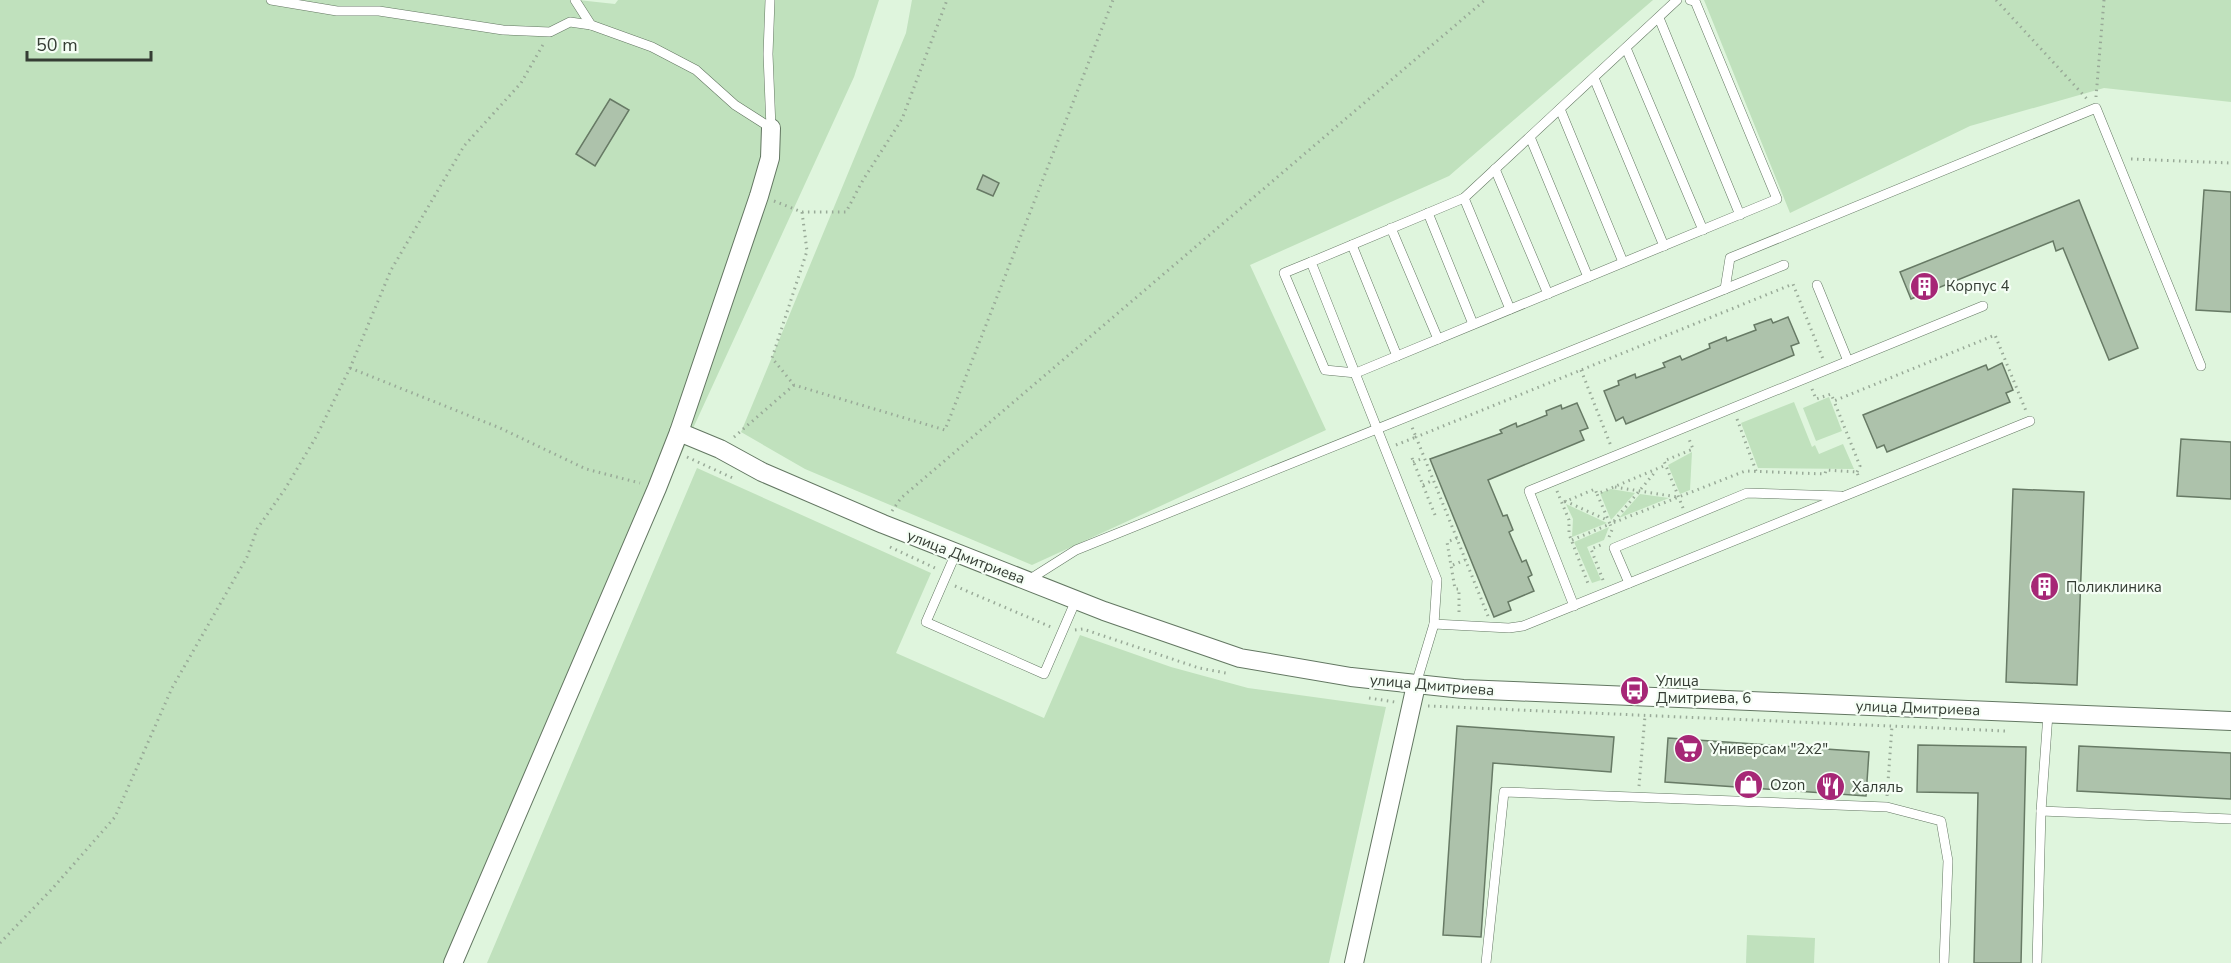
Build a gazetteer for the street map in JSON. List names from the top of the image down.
{
  "streets": {
    "street": ["улица Дмитриева"]
  },
  "places": {
    "building": ["Корпус 4", "Поликлиника"],
    "bus stop": ["Улица Дмитриева, 6"],
    "supermarket": ["Универсам \"2x2\""],
    "shop": ["Ozon"],
    "restaurant": ["Халяль"]
  },
  "scale_bar": "50 m"
}
